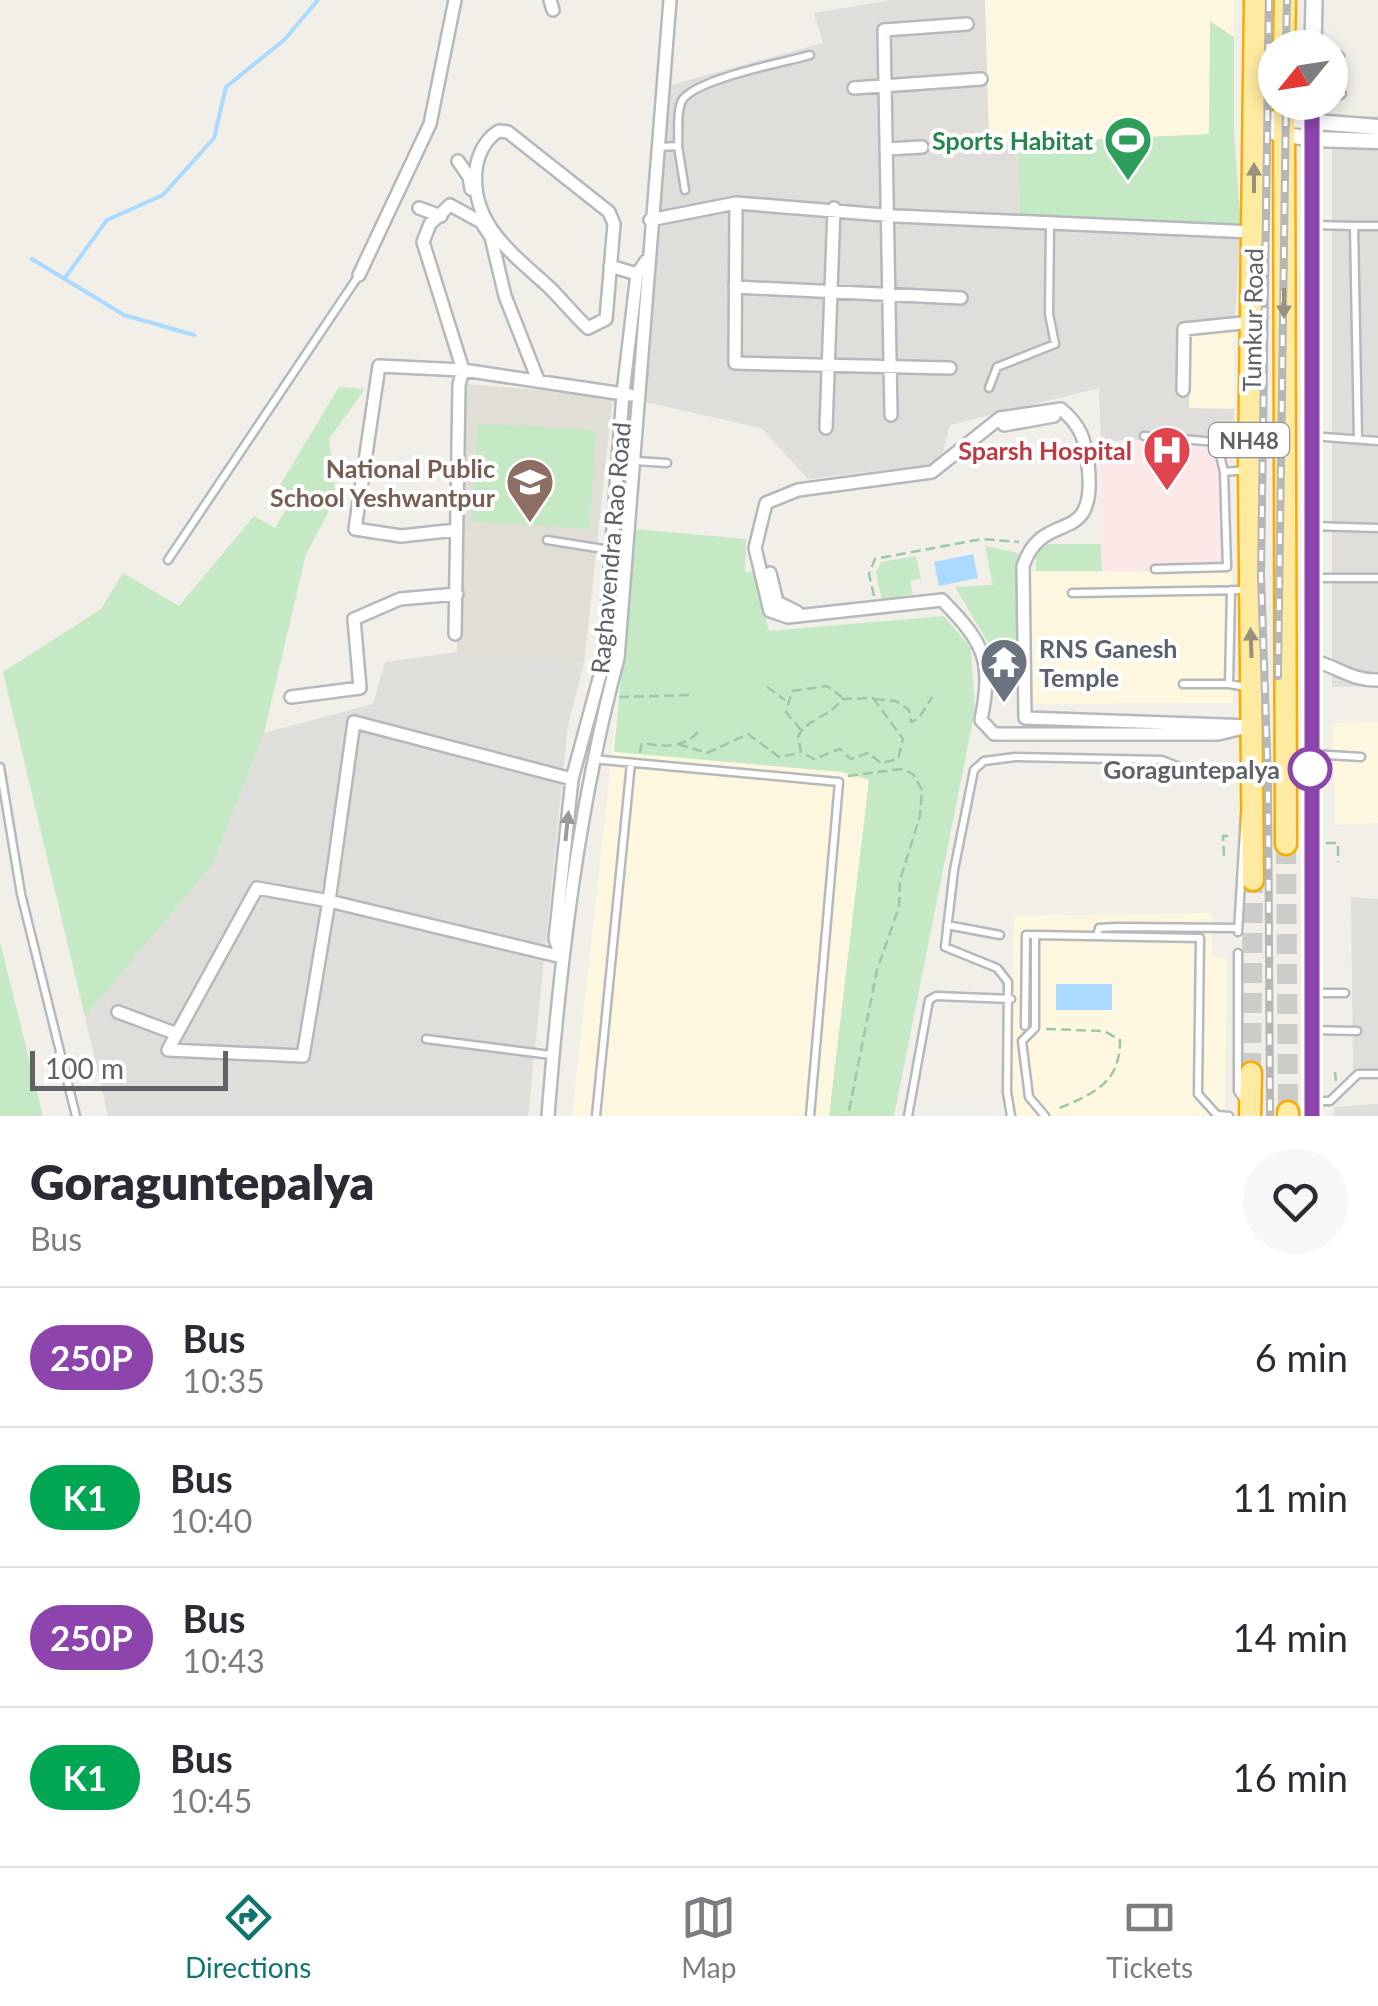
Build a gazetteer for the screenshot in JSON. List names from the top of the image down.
{
  "streets": {
    "highway": ["Tumkur Road", "NH48"],
    "street": ["Raghavendra Rao Road"]
  },
  "places": {
    "sports": ["Sports Habitat"],
    "hospital": ["Sparsh Hospital"],
    "school or university": ["National Public School Yeshwantpur"],
    "temple": ["RNS Ganesh Temple"],
    "other": ["Goraguntepalya"]
  },
  "lines": ["bus line 250P"],
  "scale_bar": "100 m",
  "north": "bottom left",
  "page": {
    "scale": "100 m",
    "heading": ["Goraguntepalya", "Bus"],
    "list": [
      {
        "mark": "250P",
        "name": "Bus",
        "note": "10:35",
        "value": "6 min"
      },
      {
        "mark": "K1",
        "name": "Bus",
        "note": "10:40",
        "value": "11 min"
      },
      {
        "mark": "250P",
        "name": "Bus",
        "note": "10:43",
        "value": "14 min"
      },
      {
        "mark": "K1",
        "name": "Bus",
        "note": "10:45",
        "value": "16 min"
      }
    ],
    "tabs": ["Directions", "Map", "Tickets"]
  }
}
